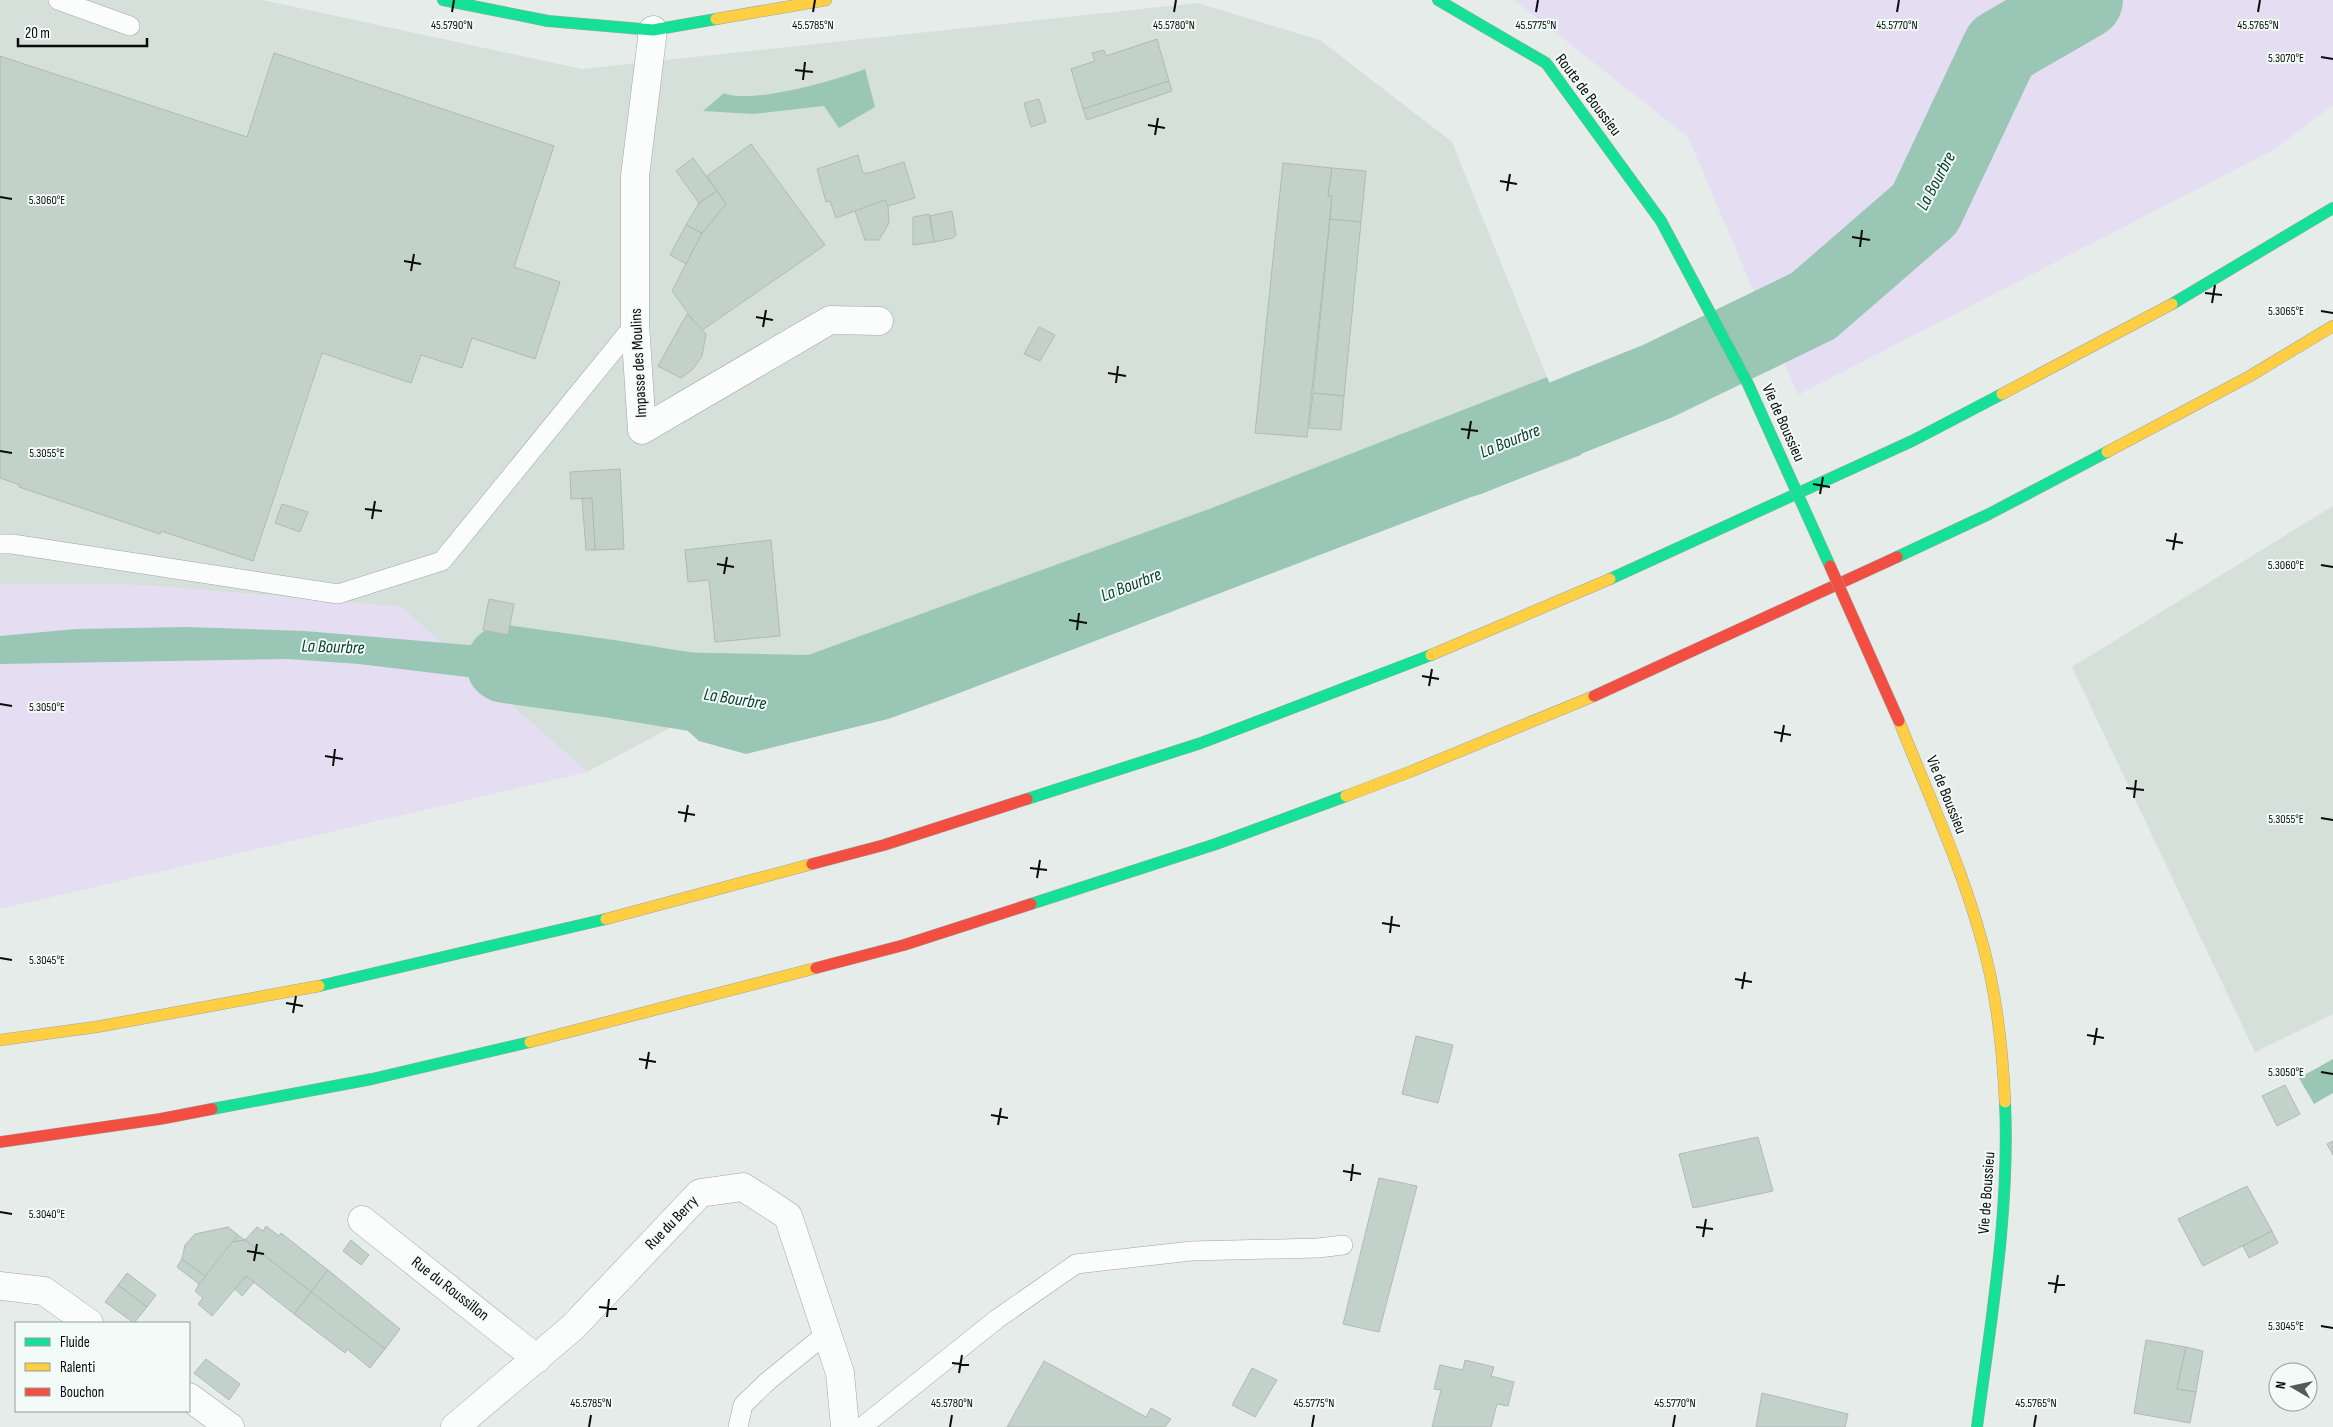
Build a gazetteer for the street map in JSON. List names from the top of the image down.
{
  "streets": {
    "main road": ["Route de Boussieu", "Vie de Boussieu"],
    "street": ["Impasse des Moulins", "Rue du Berry", "Rue du Roussillon"]
  },
  "crossings": [
    ["Route de Boussieu", "Vie de Boussieu"],
    ["Rue du Berry", "Rue du Roussillon"]
  ],
  "water": ["La Bourbre"],
  "legend": ["Fluide", "Ralenti", "Bouchon"],
  "scale_bar": "20 m",
  "north": "left",
  "coordinates": [
    "45.5790°N",
    "45.5785°N",
    "45.5780°N",
    "45.5775°N",
    "45.5770°N",
    "45.5765°N",
    "5.3070°E",
    "5.3060°E",
    "5.3065°E",
    "5.3055°E",
    "5.3050°E",
    "5.3045°E",
    "5.3040°E"
  ]
}
